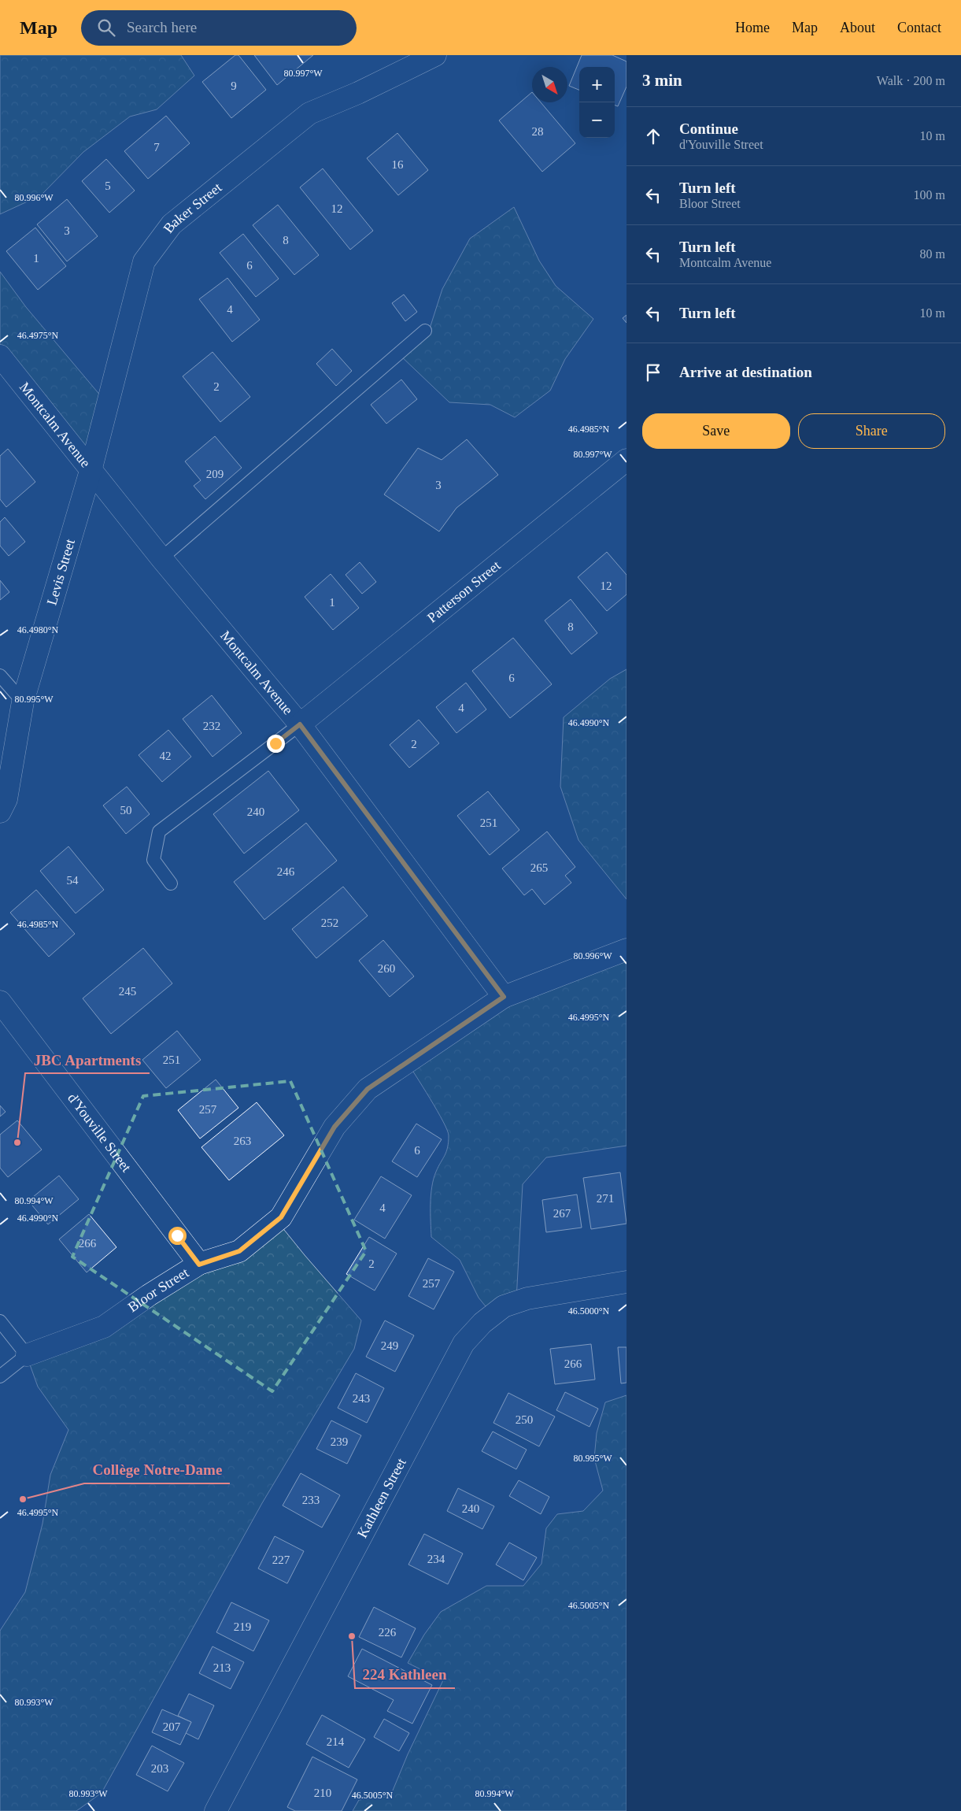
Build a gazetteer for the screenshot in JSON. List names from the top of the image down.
{
  "streets": {
    "street": [
      "Baker Street",
      "Montcalm Avenue",
      "Levis Street",
      "Patterson Street",
      "d'Youville Street",
      "Bloor Street",
      "Kathleen Street"
    ]
  },
  "crossings": [
    ["Baker Street", "Montcalm Avenue"],
    ["Baker Street", "Levis Street"],
    ["Montcalm Avenue", "Levis Street"],
    ["Montcalm Avenue", "Patterson Street"],
    ["Montcalm Avenue", "Bloor Street"],
    ["d'Youville Street", "Bloor Street"]
  ],
  "places": ["JBC Apartments", "Collège Notre-Dame", "224 Kathleen"],
  "house_numbers": [
    "9",
    "28",
    "7",
    "16",
    "5",
    "12",
    "3",
    "8",
    "1",
    "6",
    "4",
    "2",
    "209",
    "3",
    "12",
    "1",
    "8",
    "6",
    "4",
    "232",
    "2",
    "42",
    "50",
    "240",
    "251",
    "265",
    "246",
    "54",
    "252",
    "260",
    "245",
    "251",
    "257",
    "263",
    "6",
    "271",
    "4",
    "267",
    "266",
    "2",
    "257",
    "249",
    "266",
    "243",
    "250",
    "239",
    "233",
    "240",
    "234",
    "227",
    "219",
    "226",
    "213",
    "207",
    "214",
    "203",
    "210"
  ],
  "north": "bottom right",
  "page": {
    "header": "Map",
    "search": "Search here",
    "nav": [
      "Home",
      "Map",
      "About",
      "Contact"
    ],
    "heading": ["3 min", "Walk · 200 m"],
    "map_buttons": ["+", "−"],
    "list": [
      ["Continue", "d'Youville Street", "10 m"],
      ["Turn left", "Bloor Street", "100 m"],
      ["Turn left", "Montcalm Avenue", "80 m"],
      ["Turn left", "10 m"],
      "Arrive at destination"
    ],
    "buttons": ["Save", "Share"]
  },
  "coordinates": [
    "80.997°W",
    "80.996°W",
    "46.4975°N",
    "46.4985°N",
    "46.4980°N",
    "80.995°W",
    "46.4990°N",
    "46.4995°N",
    "80.994°W",
    "46.5000°N",
    "46.5005°N",
    "80.993°W"
  ]
}
